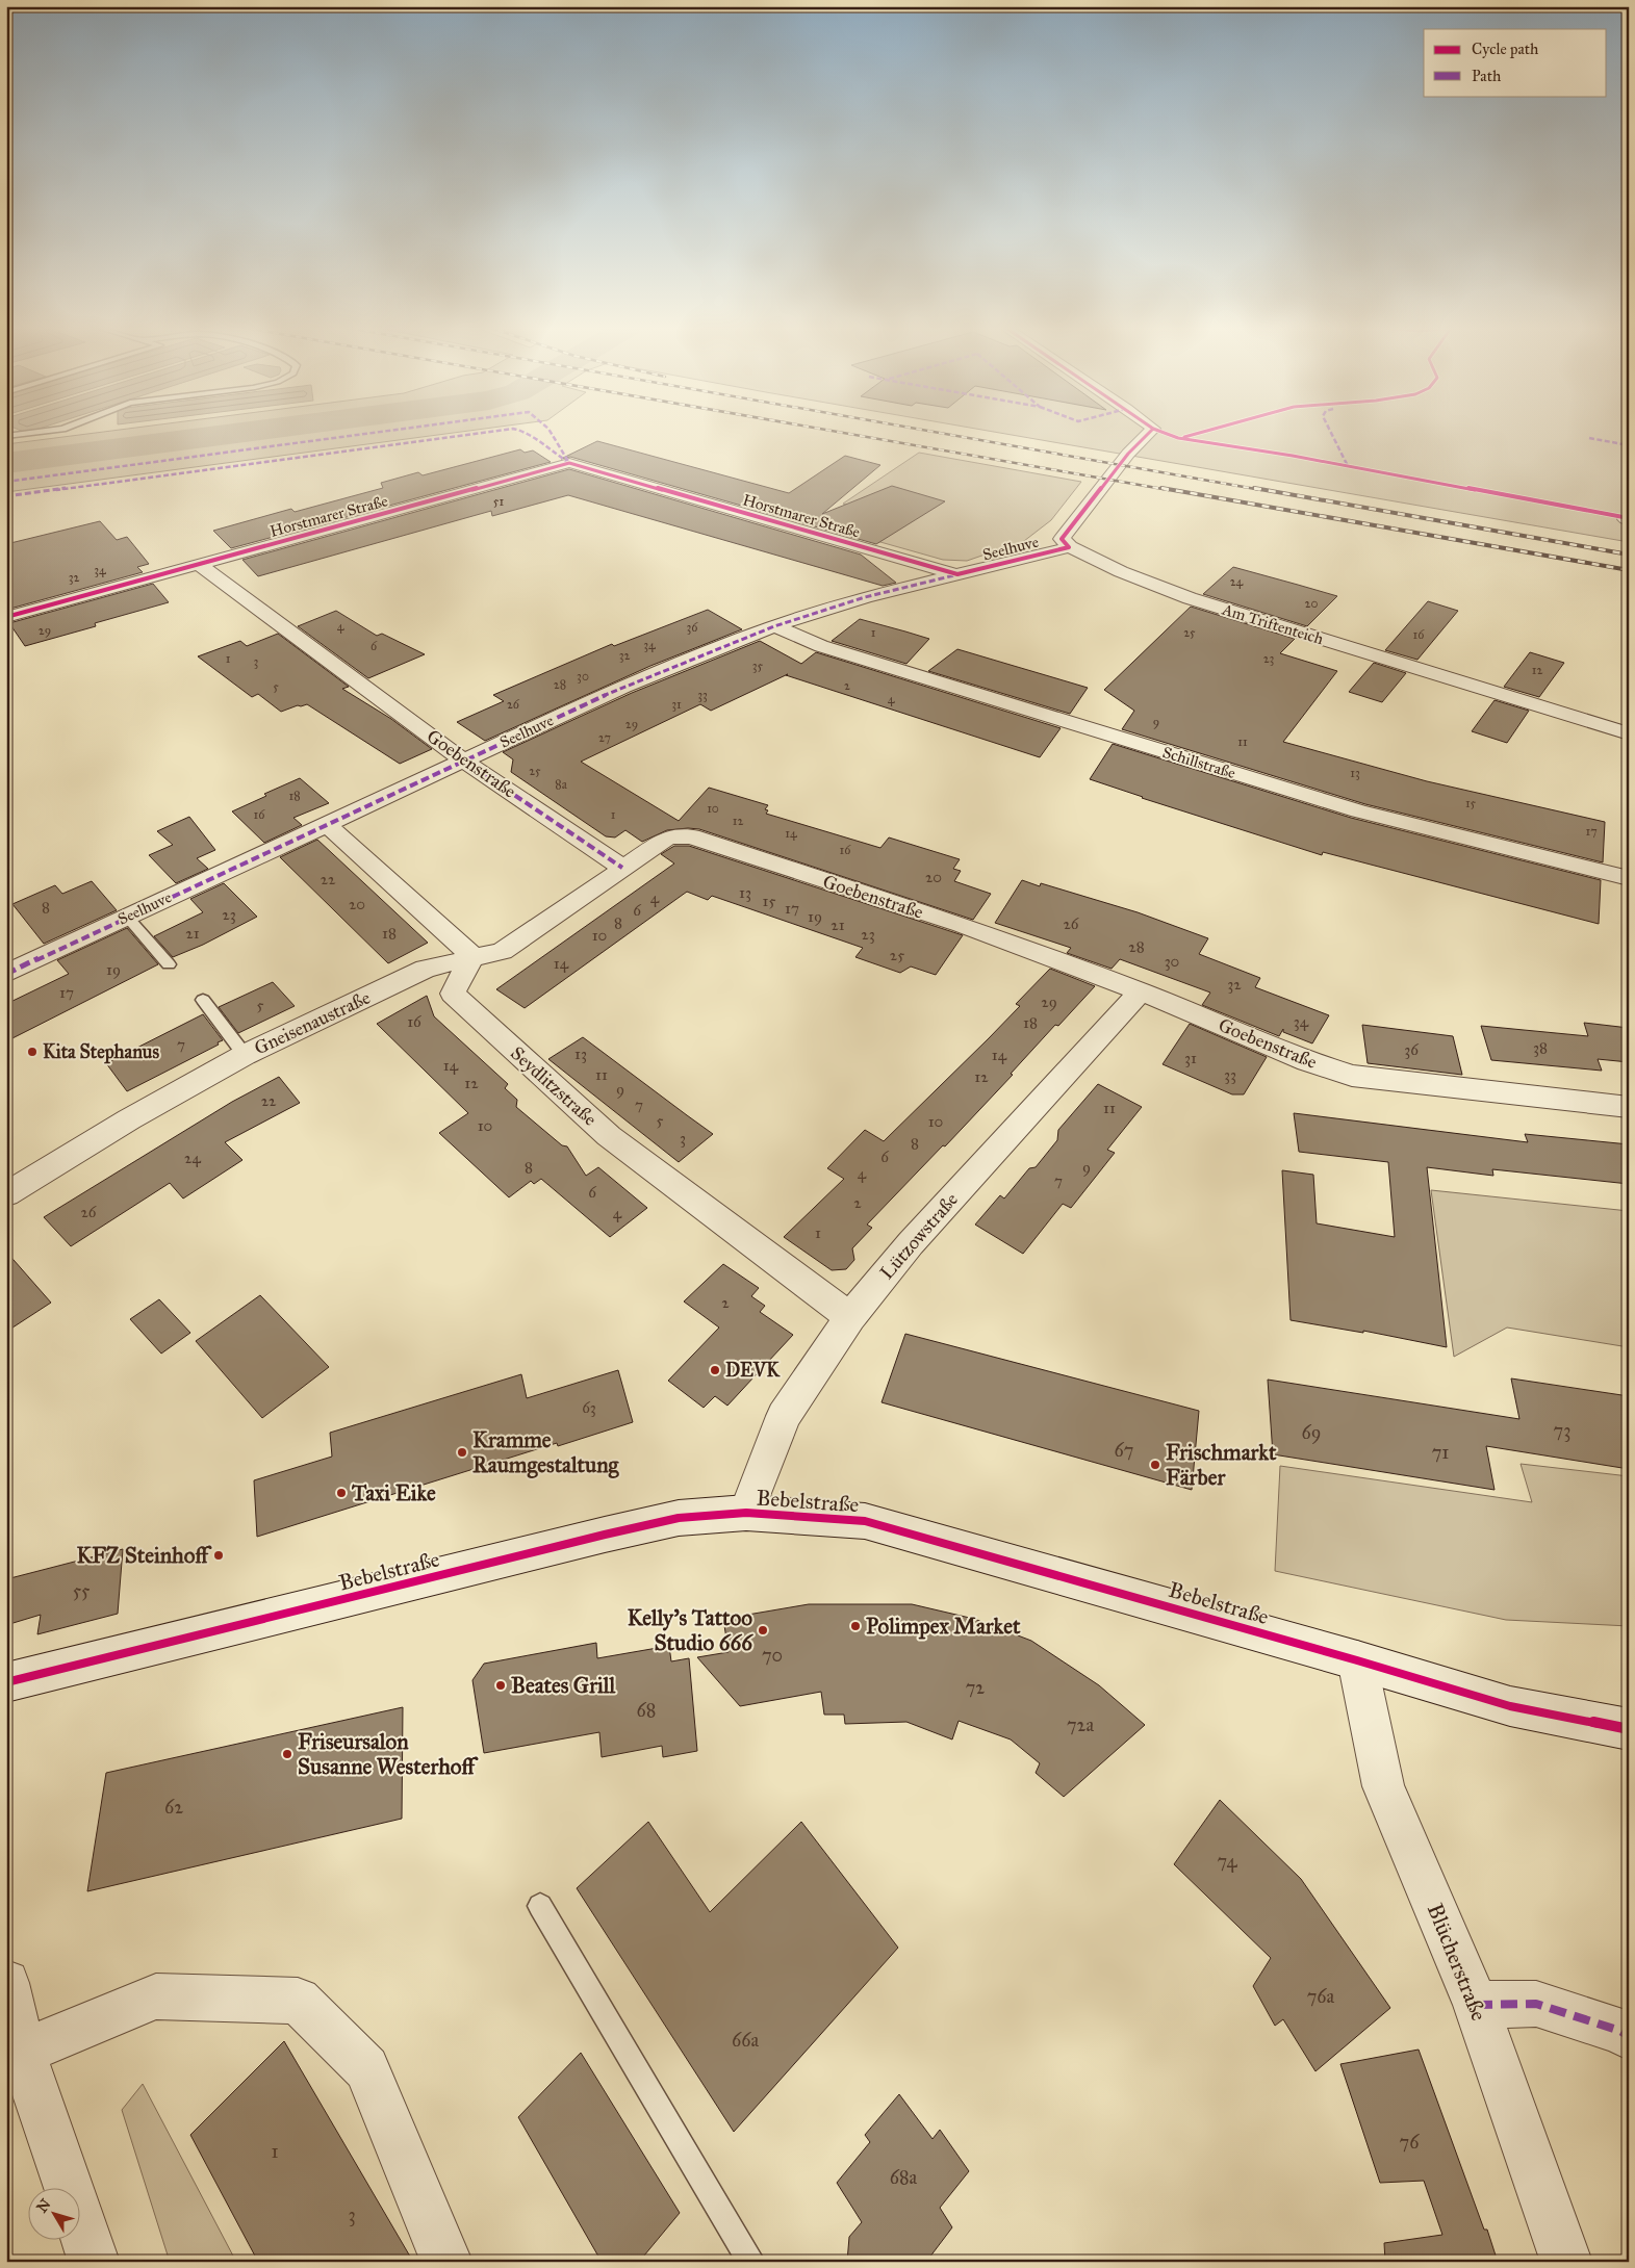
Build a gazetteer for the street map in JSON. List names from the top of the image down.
{
  "streets": {
    "street": [
      "Horstmarer Straße",
      "Seelhuve",
      "Am Triftenteich",
      "Schillstraße",
      "Goebenstraße",
      "Gneisenaustraße",
      "Seydlitzstraße",
      "Lützowstraße",
      "Bebelstraße",
      "Blücherstraße"
    ]
  },
  "crossings": [
    ["Horstmarer Straße", "Seelhuve"],
    ["Horstmarer Straße", "Goebenstraße"],
    ["Seelhuve", "Am Triftenteich"],
    ["Seelhuve", "Schillstraße"],
    ["Seelhuve", "Goebenstraße"],
    ["Goebenstraße", "Gneisenaustraße"],
    ["Goebenstraße", "Lützowstraße"],
    ["Gneisenaustraße", "Seydlitzstraße"],
    ["Seydlitzstraße", "Lützowstraße"],
    ["Lützowstraße", "Bebelstraße"],
    ["Bebelstraße", "Blücherstraße"]
  ],
  "places": [
    "Kita Stephanus",
    "DEVK",
    "Kramme Raumgestaltung",
    "Frischmarkt Färber",
    "Taxi Eike",
    "KFZ Steinhoff",
    "Polimpex Market",
    "Kelly's Tattoo Studio 666",
    "Beates Grill",
    "Friseursalon Susanne Westerhoff"
  ],
  "house_numbers": [
    "51",
    "34",
    "32",
    "24",
    "20",
    "4",
    "36",
    "29",
    "1",
    "25",
    "16",
    "34",
    "6",
    "32",
    "1",
    "23",
    "3",
    "35",
    "12",
    "30",
    "28",
    "2",
    "5",
    "33",
    "4",
    "26",
    "31",
    "9",
    "29",
    "27",
    "11",
    "25",
    "13",
    "8a",
    "18",
    "15",
    "10",
    "16",
    "1",
    "12",
    "17",
    "14",
    "16",
    "20",
    "22",
    "13",
    "4",
    "15",
    "20",
    "8",
    "17",
    "6",
    "23",
    "19",
    "8",
    "26",
    "21",
    "21",
    "18",
    "23",
    "10",
    "28",
    "25",
    "30",
    "14",
    "19",
    "32",
    "17",
    "29",
    "5",
    "16",
    "34",
    "18",
    "7",
    "38",
    "36",
    "13",
    "14",
    "31",
    "14",
    "11",
    "33",
    "12",
    "12",
    "9",
    "22",
    "7",
    "11",
    "5",
    "10",
    "10",
    "3",
    "8",
    "6",
    "24",
    "8",
    "9",
    "4",
    "7",
    "6",
    "2",
    "26",
    "4",
    "1",
    "2",
    "63",
    "73",
    "69",
    "67",
    "71",
    "55",
    "70",
    "72",
    "68",
    "72a",
    "62",
    "74",
    "76a",
    "66a",
    "76",
    "1",
    "68a",
    "3"
  ],
  "legend": ["Cycle path", "Path"],
  "north": "top left"
}
